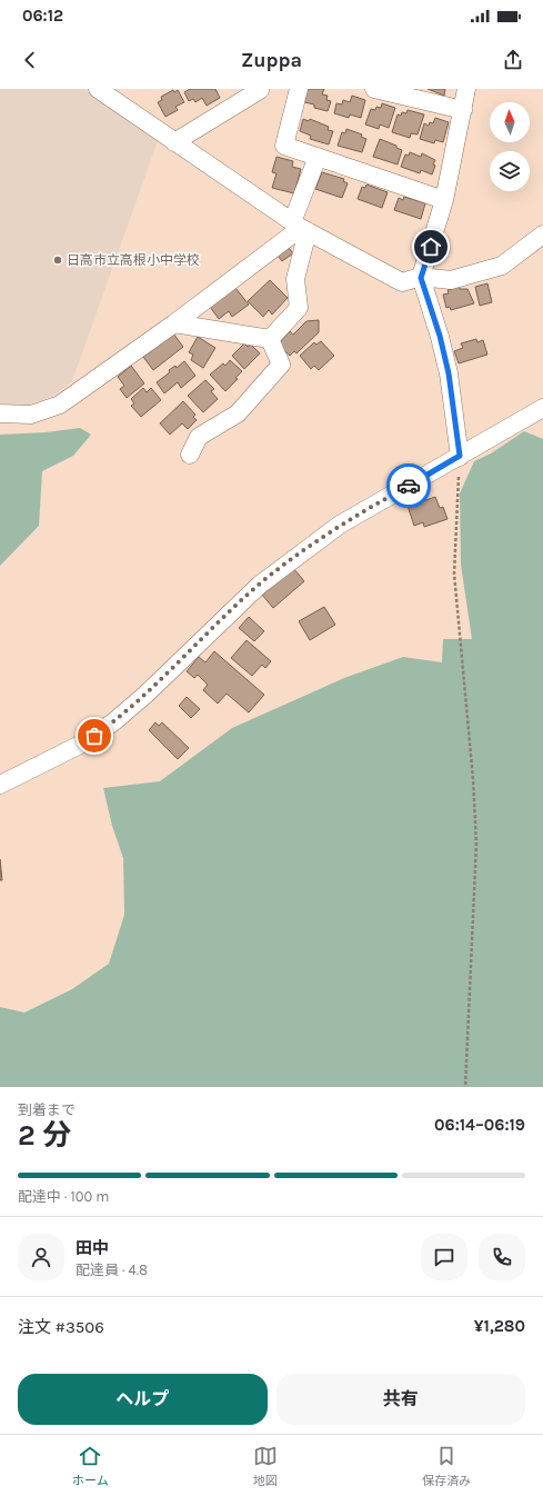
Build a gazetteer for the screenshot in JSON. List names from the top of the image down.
{
  "places": ["日高市立高根小中学校"],
  "north": "top",
  "page": {
    "status": "06:12",
    "header": "Zuppa",
    "heading": ["2 分", "到着まで", "06:14–06:19"],
    "panel": [
      "田中",
      "配達員 · 4.8",
      "注文 #3506",
      "¥1,280"
    ],
    "bar": "配達中 · 100 m",
    "buttons": ["ヘルプ", "共有"],
    "tabs": ["ホーム", "地図", "保存済み"]
  }
}
